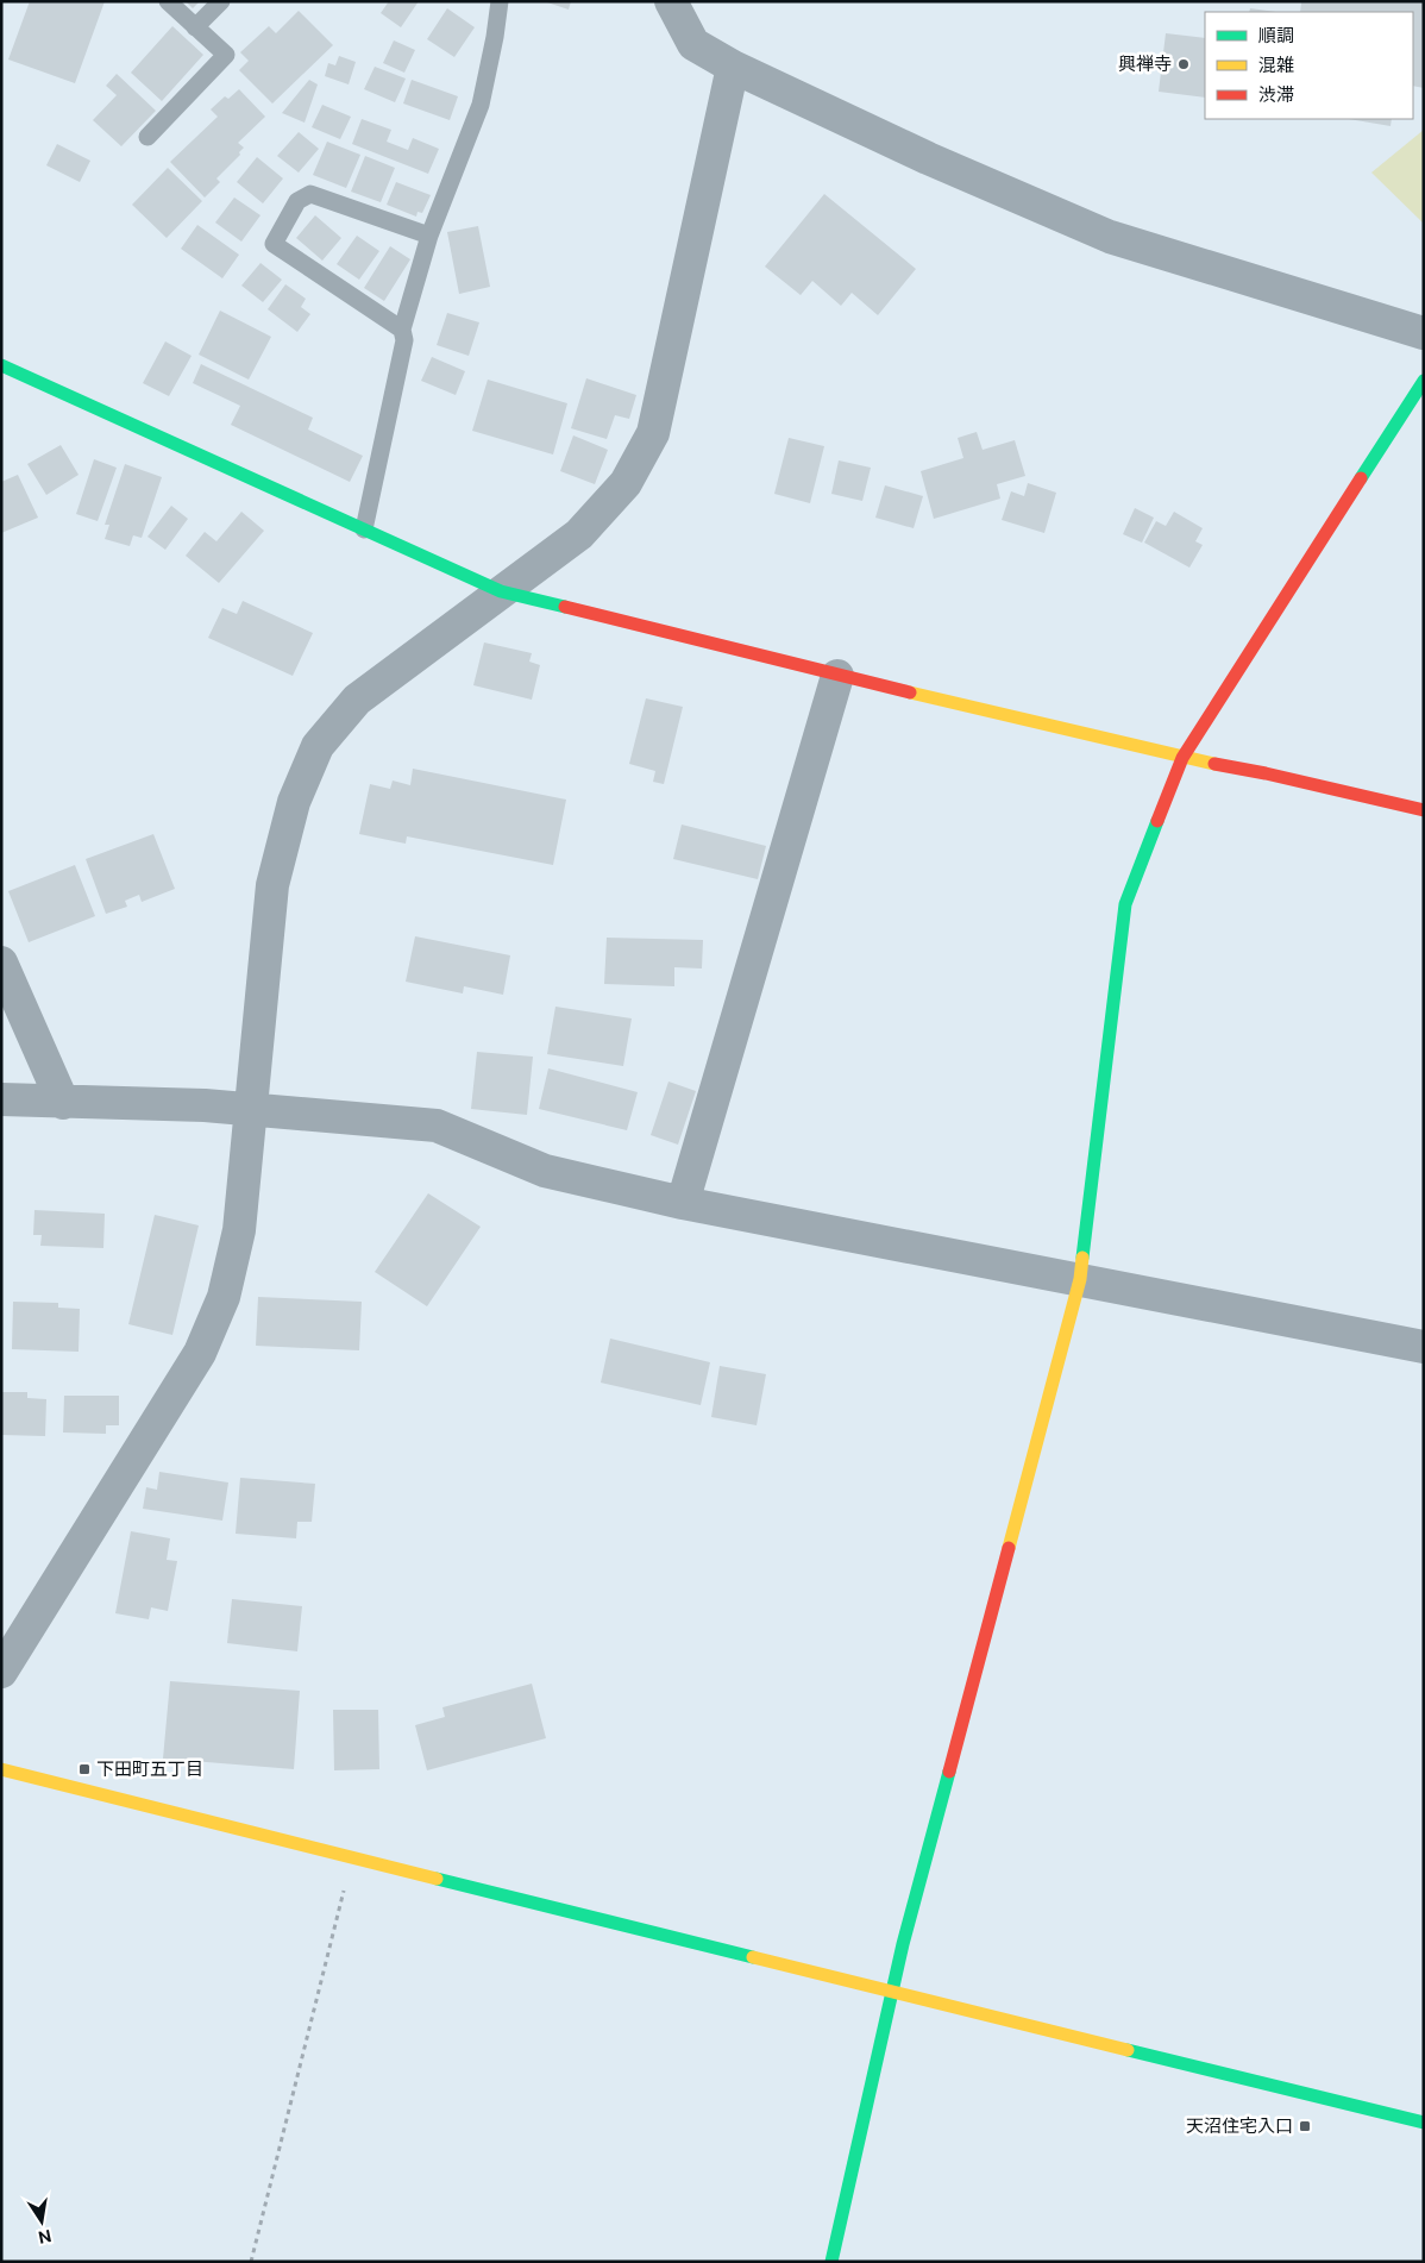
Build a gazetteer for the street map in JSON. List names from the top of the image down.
{
  "places": {
    "other": ["興禅寺"],
    "transit": ["下田町五丁目", "天沼住宅入口"]
  },
  "legend": ["順調", "混雑", "渋滞"],
  "north": "bottom"
}
